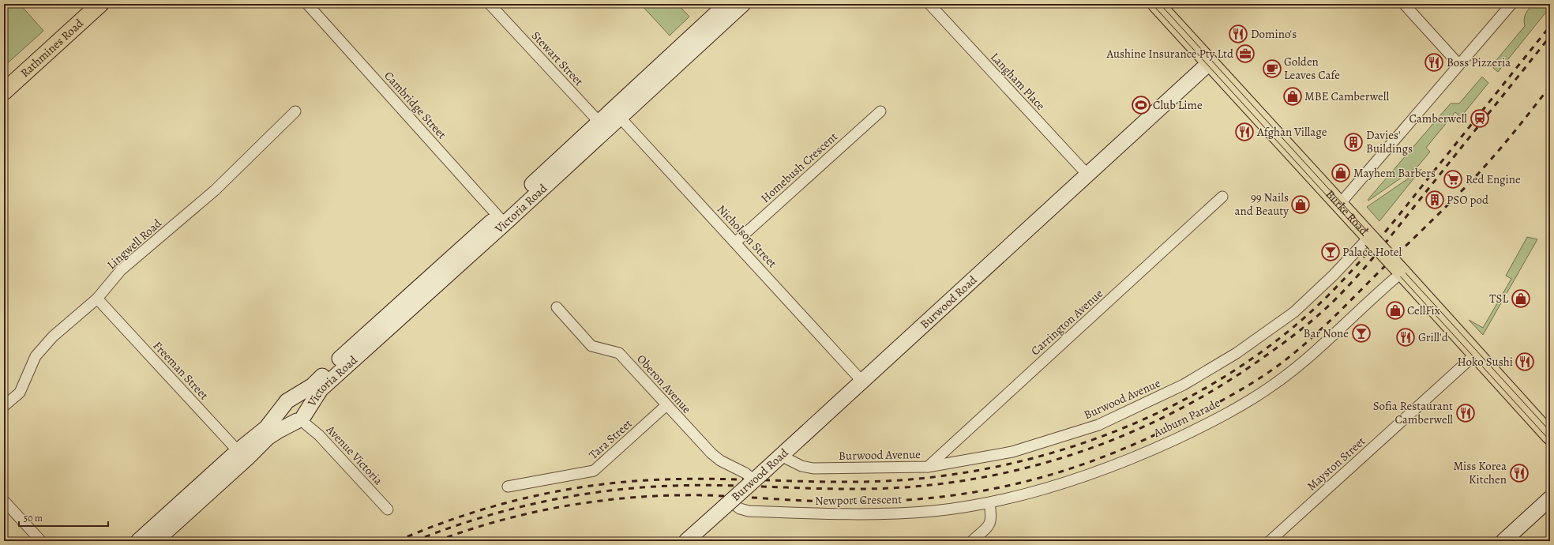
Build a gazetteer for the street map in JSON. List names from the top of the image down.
{
  "streets": {
    "main road": ["Rathmines Road", "Burke Road"],
    "street": [
      "Stewart Street",
      "Langham Place",
      "Cambridge Street",
      "Homebush Crescent",
      "Victoria Road",
      "Nicholson Street",
      "Lingwell Road",
      "Burwood Road",
      "Carrington Avenue",
      "Freeman Street",
      "Oberon Avenue",
      "Burwood Avenue",
      "Auburn Parade",
      "Tara Street",
      "Avenue Victoria",
      "Mayston Street",
      "Newport Crescent"
    ]
  },
  "crossings": [
    ["Stewart Street", "Victoria Road"],
    ["Langham Place", "Burwood Road"],
    ["Cambridge Street", "Victoria Road"],
    ["Homebush Crescent", "Nicholson Street"],
    ["Victoria Road", "Nicholson Street"],
    ["Victoria Road", "Freeman Street"],
    ["Victoria Road", "Avenue Victoria"],
    ["Burke Road", "Burwood Road"],
    ["Burke Road", "Burwood Avenue"],
    ["Burke Road", "Auburn Parade"],
    ["Burke Road", "Mayston Street"],
    ["Nicholson Street", "Burwood Road"],
    ["Lingwell Road", "Freeman Street"],
    ["Burwood Road", "Oberon Avenue"],
    ["Burwood Road", "Burwood Avenue"],
    ["Burwood Road", "Newport Crescent"],
    ["Carrington Avenue", "Burwood Avenue"],
    ["Oberon Avenue", "Tara Street"],
    ["Auburn Parade", "Newport Crescent"]
  ],
  "places": {
    "restaurant": [
      "Domino's",
      "Boss Pizzeria",
      "Afghan Village",
      "Grill'd",
      "Hoko Sushi",
      "Sofia Restaurant Camberwell",
      "Miss Korea Kitchen"
    ],
    "office": ["Aushine Insurance Pty Ltd"],
    "cafe": ["Golden Leaves Cafe"],
    "shop": [
      "MBE Camberwell",
      "Mayhem Barbers",
      "99 Nails and Beauty",
      "TSL",
      "CellFix"
    ],
    "sports": ["Club Lime"],
    "station": ["Camberwell"],
    "building": ["Davies' Buildings", "PSO pod"],
    "supermarket": ["Red Engine"],
    "bar": ["Palace Hotel", "Bar None"]
  },
  "scale_bar": "50 m"
}
